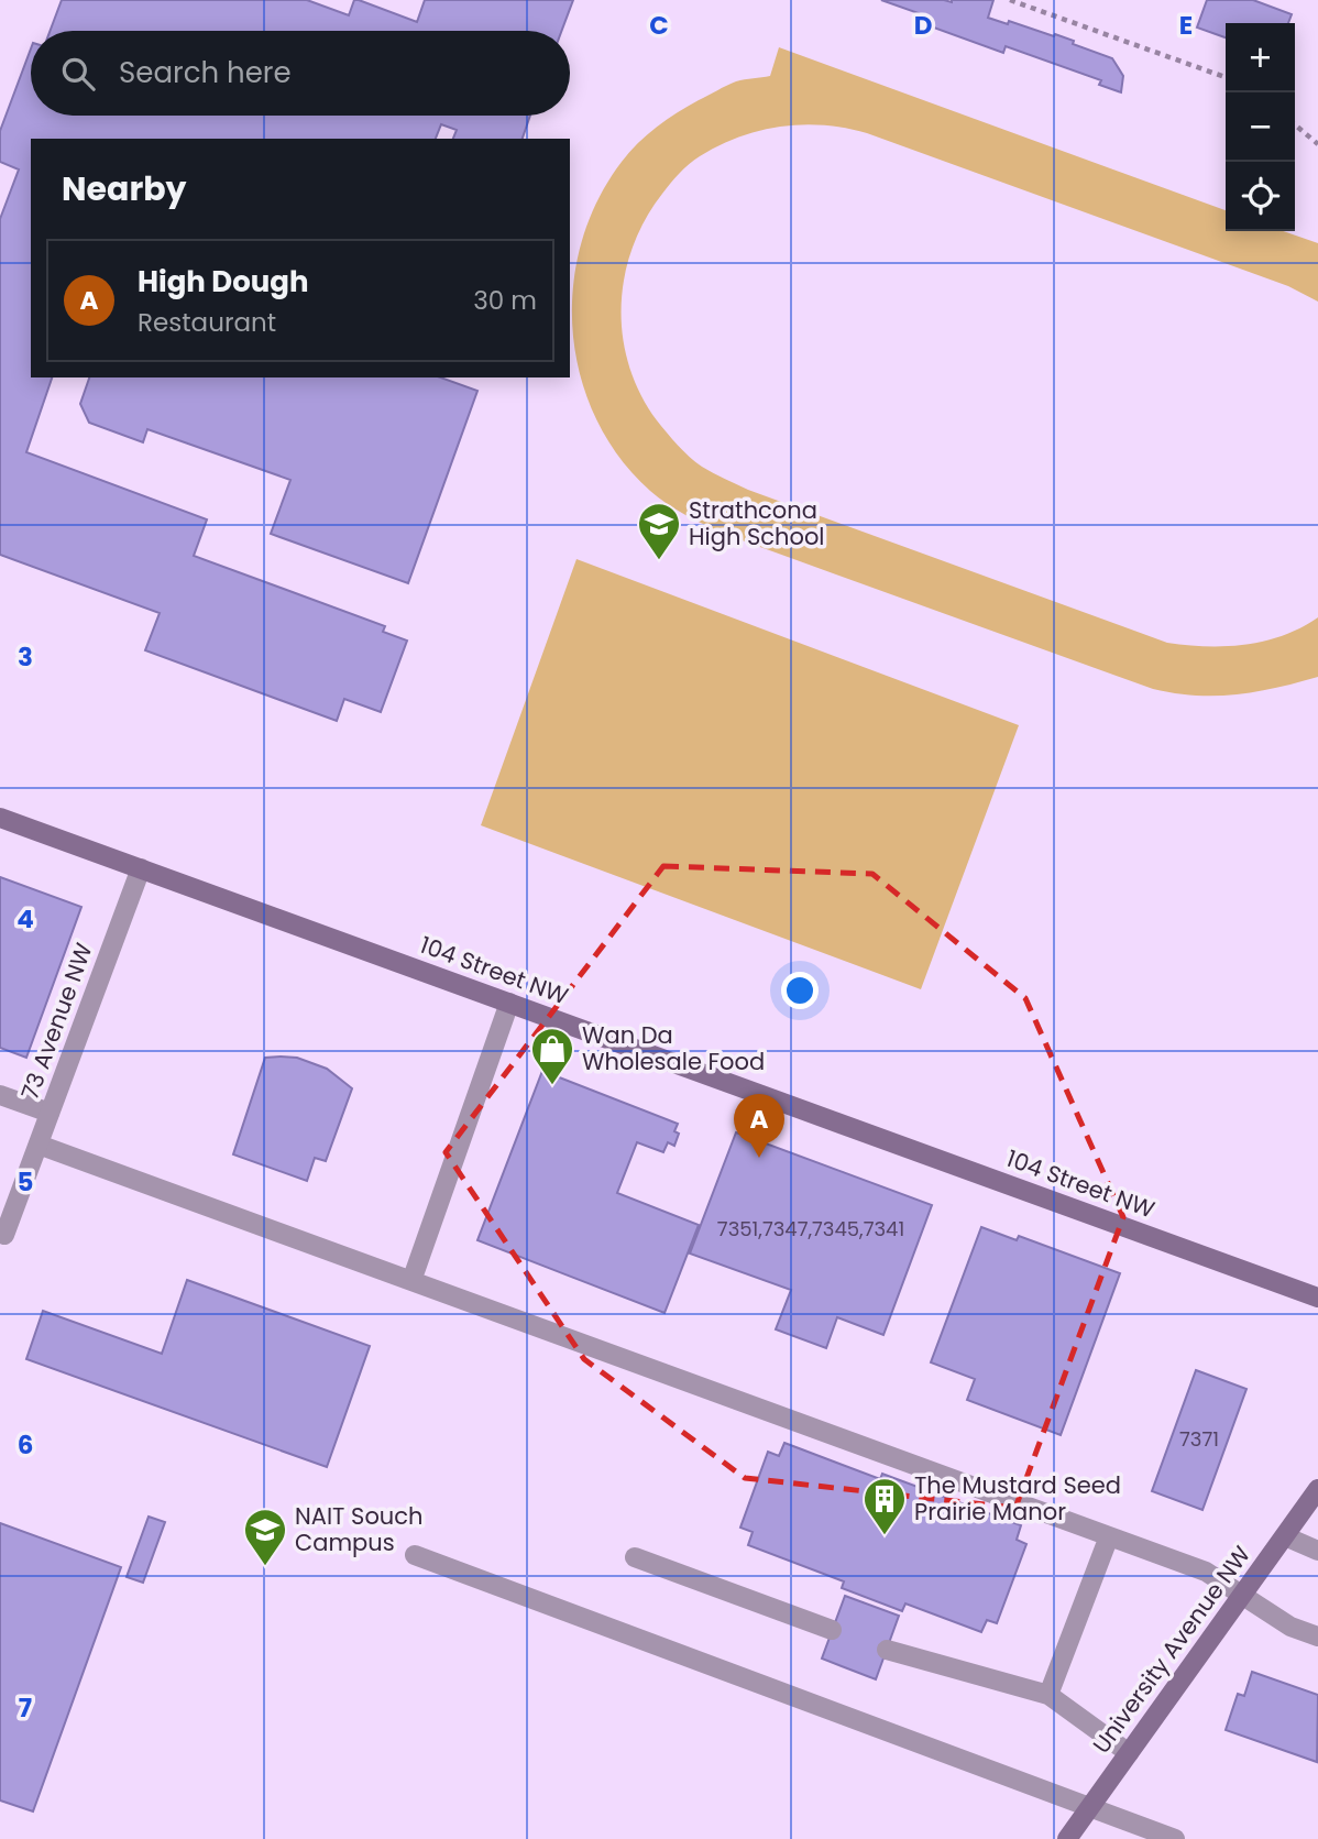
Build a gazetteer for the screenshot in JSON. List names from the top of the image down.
{
  "streets": {
    "main road": ["104 Street NW", "University Avenue NW"],
    "street": ["73 Avenue NW"]
  },
  "crossings": [
    ["104 Street NW", "73 Avenue NW"]
  ],
  "places": {
    "school or university": ["Strathcona High School", "NAIT Souch Campus"],
    "shop": ["Wan Da Wholesale Food"],
    "building": ["The Mustard Seed Prairie Manor"]
  },
  "house_numbers": ["7351,7347,7345,7341", "7371"],
  "page": {
    "map_buttons": ["+", "−"],
    "search": "Search here",
    "heading": "Nearby",
    "list": [
      {
        "mark": "A",
        "name": "High Dough",
        "note": "Restaurant",
        "value": "30 m"
      }
    ],
    "pins": "A"
  },
  "grid": {
    "columns": ["C", "D", "E"],
    "rows": [
      "3",
      "4",
      "5",
      "6",
      "7"
    ]
  }
}
